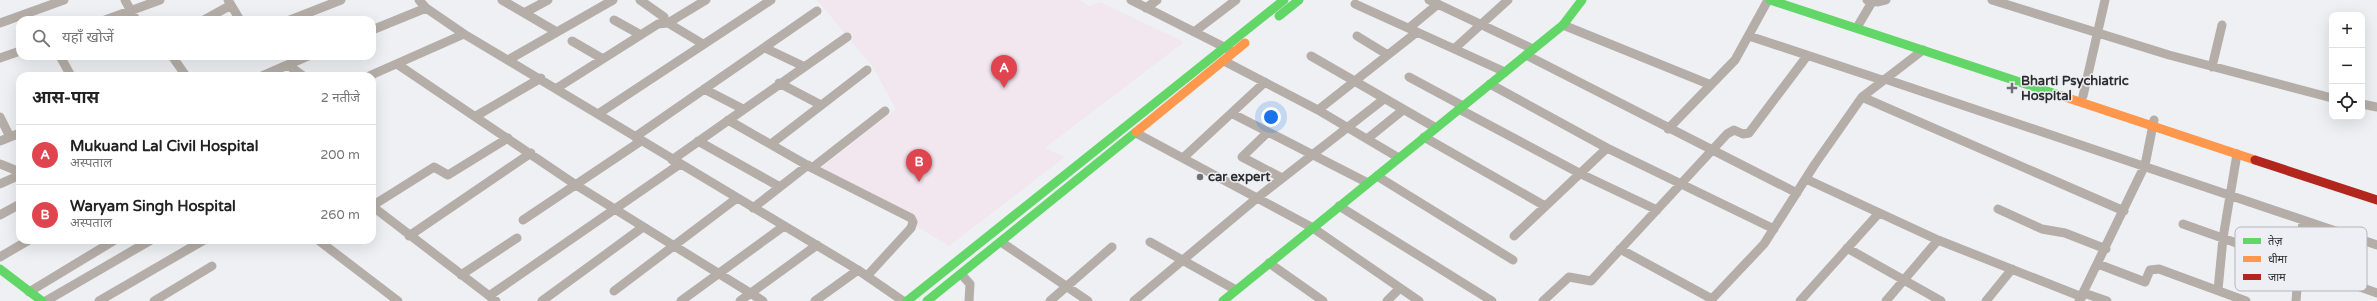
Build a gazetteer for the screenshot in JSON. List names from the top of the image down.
{
  "places": {
    "health": ["Bharti Psychiatric Hospital"],
    "other": ["car expert"]
  },
  "legend": ["तेज़", "धीमा", "जाम"],
  "page": {
    "map_buttons": ["+", "−"],
    "search": "यहाँ खोजें",
    "pins": ["A", "B"],
    "heading": ["आस-पास", "2 नतीजे"],
    "list": [
      {
        "mark": "A",
        "name": "Mukuand Lal Civil Hospital",
        "note": "अस्पताल",
        "value": "200 m"
      },
      {
        "mark": "B",
        "name": "Waryam Singh Hospital",
        "note": "अस्पताल",
        "value": "260 m"
      }
    ]
  }
}
